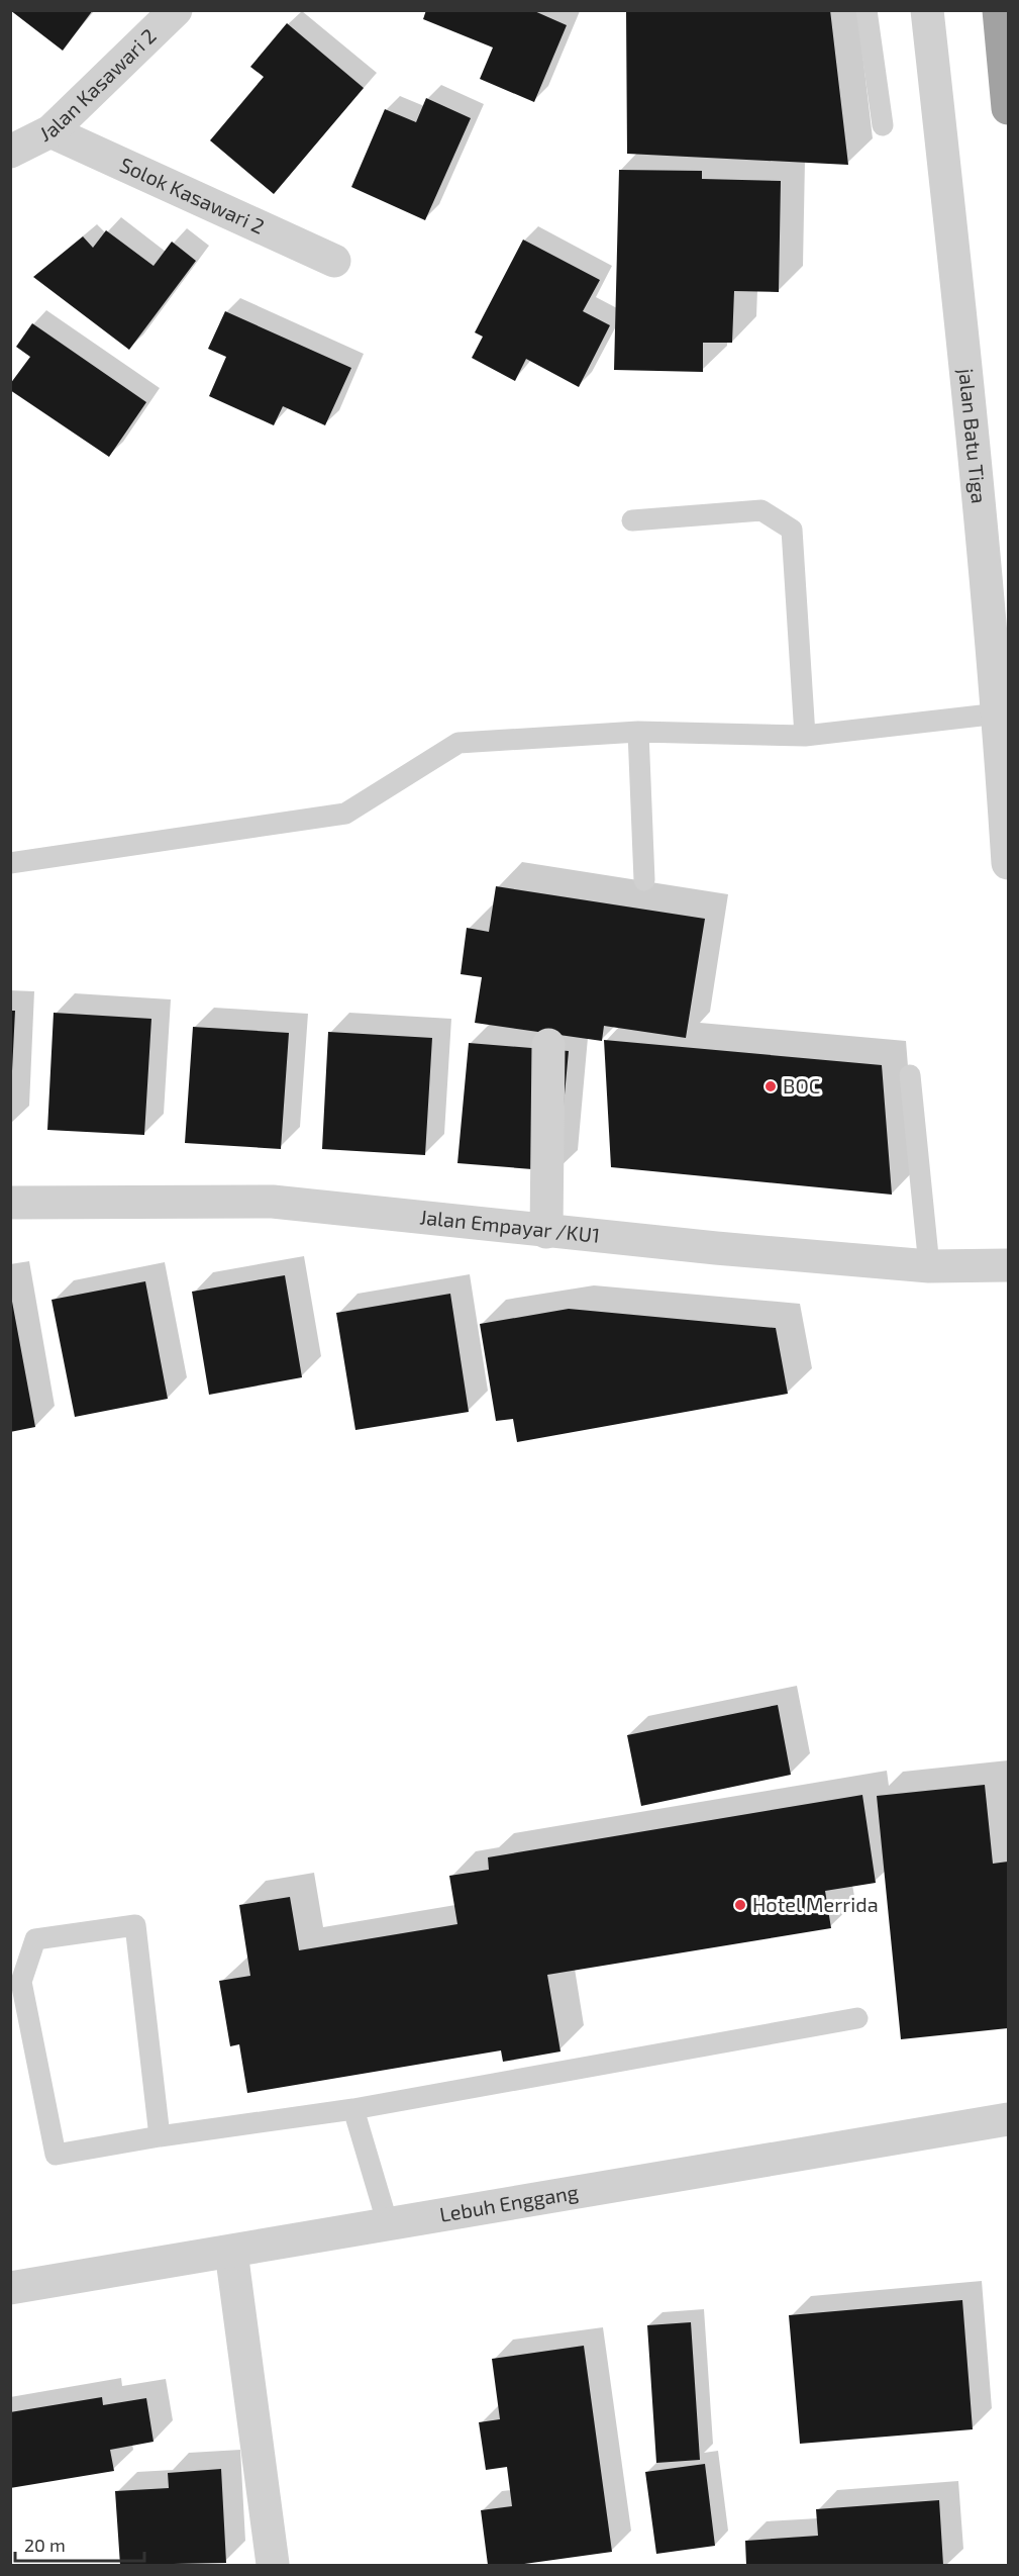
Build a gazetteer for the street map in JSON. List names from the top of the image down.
{
  "streets": {
    "street": [
      "Jalan Kasawari 2",
      "Solok Kasawari 2",
      "jalan Batu Tiga",
      "Jalan Empayar /KU1",
      "Lebuh Enggang"
    ]
  },
  "crossings": [
    ["Jalan Kasawari 2", "Solok Kasawari 2"]
  ],
  "places": ["BOC", "Hotel Merrida"],
  "scale_bar": "20 m"
}
